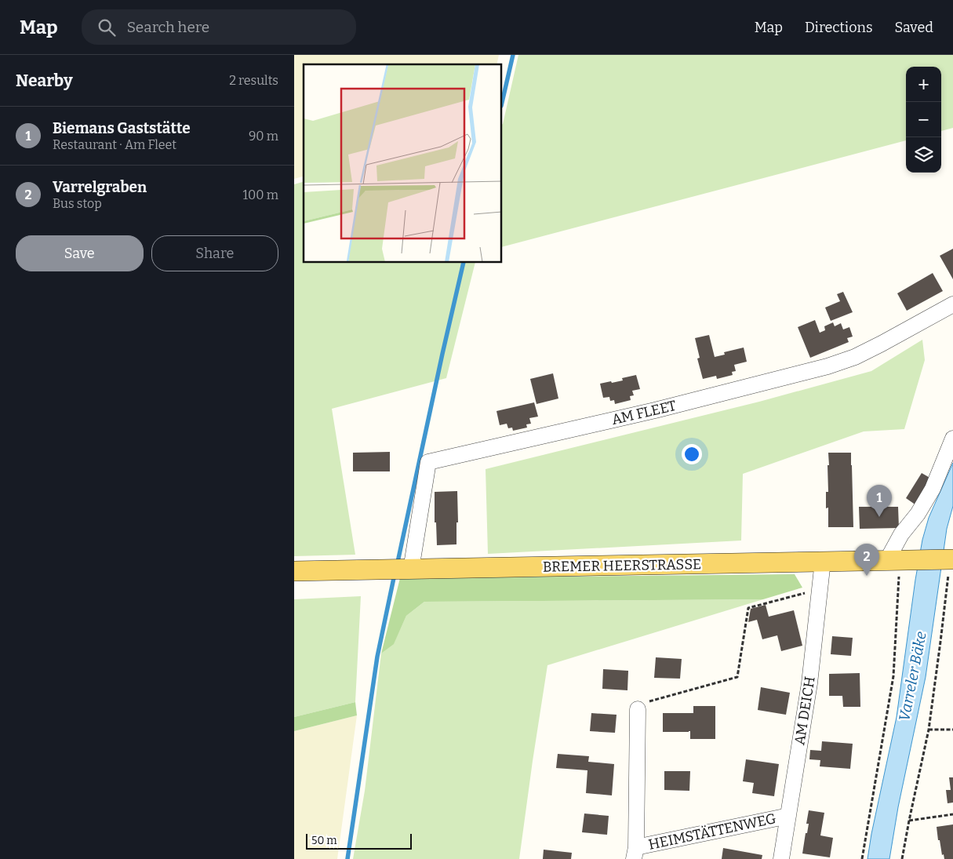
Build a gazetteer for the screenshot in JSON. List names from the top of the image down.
{
  "streets": {
    "main road": ["BREMER HEERSTRASSE"],
    "street": ["AM FLEET", "AM DEICH", "HEIMSTÄTTENWEG"]
  },
  "crossings": [
    ["AM FLEET", "BREMER HEERSTRASSE"],
    ["BREMER HEERSTRASSE", "AM DEICH"],
    ["AM DEICH", "HEIMSTÄTTENWEG"]
  ],
  "water": ["Varreler Bäke"],
  "scale_bar": "50 m",
  "page": {
    "header": "Map",
    "search": "Search here",
    "nav": ["Map", "Directions", "Saved"],
    "heading": ["Nearby", "2 results"],
    "map_buttons": ["+", "−"],
    "list": [
      {
        "mark": "1",
        "name": "Biemans Gaststätte",
        "note": "Restaurant · Am Fleet",
        "value": "90 m"
      },
      {
        "mark": "2",
        "name": "Varrelgraben",
        "note": "Bus stop",
        "value": "100 m"
      }
    ],
    "buttons": ["Save", "Share"],
    "pins": ["1", "2"],
    "scale": "50 m"
  }
}
